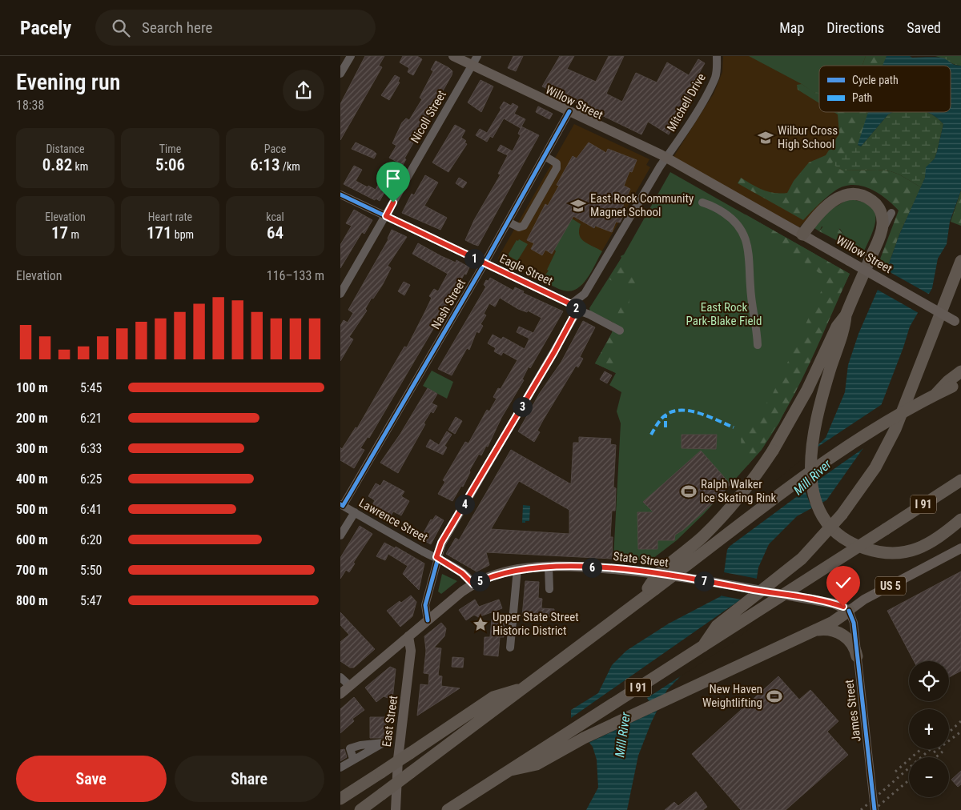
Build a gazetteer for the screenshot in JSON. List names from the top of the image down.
{
  "streets": {
    "highway": ["I 91"],
    "main road": [
      "Willow Street",
      "State Street",
      "US 5",
      "East Street"
    ],
    "street": [
      "Mitchell Drive",
      "Nicoll Street",
      "Eagle Street",
      "Nash Street",
      "Lawrence Street",
      "James Street"
    ]
  },
  "crossings": [
    ["Willow Street", "Mitchell Drive"],
    ["Willow Street", "Nicoll Street"],
    ["Willow Street", "Nash Street"],
    ["Mitchell Drive", "Eagle Street"],
    ["Nicoll Street", "Eagle Street"],
    ["Eagle Street", "Nash Street"],
    ["Nash Street", "Lawrence Street"],
    ["Lawrence Street", "State Street"],
    ["State Street", "US 5"],
    ["State Street", "James Street"],
    ["State Street", "East Street"],
    ["US 5", "James Street"]
  ],
  "water": ["Mill River"],
  "parks": ["East Rock Park-Blake Field"],
  "places": {
    "school or university": ["Wilbur Cross High School", "East Rock Community Magnet School"],
    "sports": ["Ralph Walker Ice Skating Rink", "New Haven Weightlifting"],
    "place": ["Upper State Street Historic District"]
  },
  "legend": ["Cycle path", "Path"],
  "page": {
    "header": "Pacely",
    "search": "Search here",
    "nav": ["Map", "Directions", "Saved"],
    "heading": ["Evening run", "18:38"],
    "stats": [
      ["Distance", "0.82 km"],
      ["Time", "5:06"],
      ["Pace", "6:13 /km"],
      ["Elevation", "17 m"],
      ["Heart rate", "171 bpm"],
      ["kcal", "64"]
    ],
    "pins": [
      "1",
      "2",
      "3",
      "4",
      "6",
      "5",
      "7"
    ],
    "chart": ["Elevation", "116–133 m"],
    "list": [
      {
        "name": "100 m",
        "note": "5:45"
      },
      {
        "name": "200 m",
        "note": "6:21"
      },
      {
        "name": "300 m",
        "note": "6:33"
      },
      {
        "name": "400 m",
        "note": "6:25"
      },
      {
        "name": "500 m",
        "note": "6:41"
      },
      {
        "name": "600 m",
        "note": "6:20"
      },
      {
        "name": "700 m",
        "note": "5:50"
      },
      {
        "name": "800 m",
        "note": "5:47"
      }
    ],
    "map_buttons": ["+", "−"],
    "buttons": ["Save", "Share"]
  }
}
